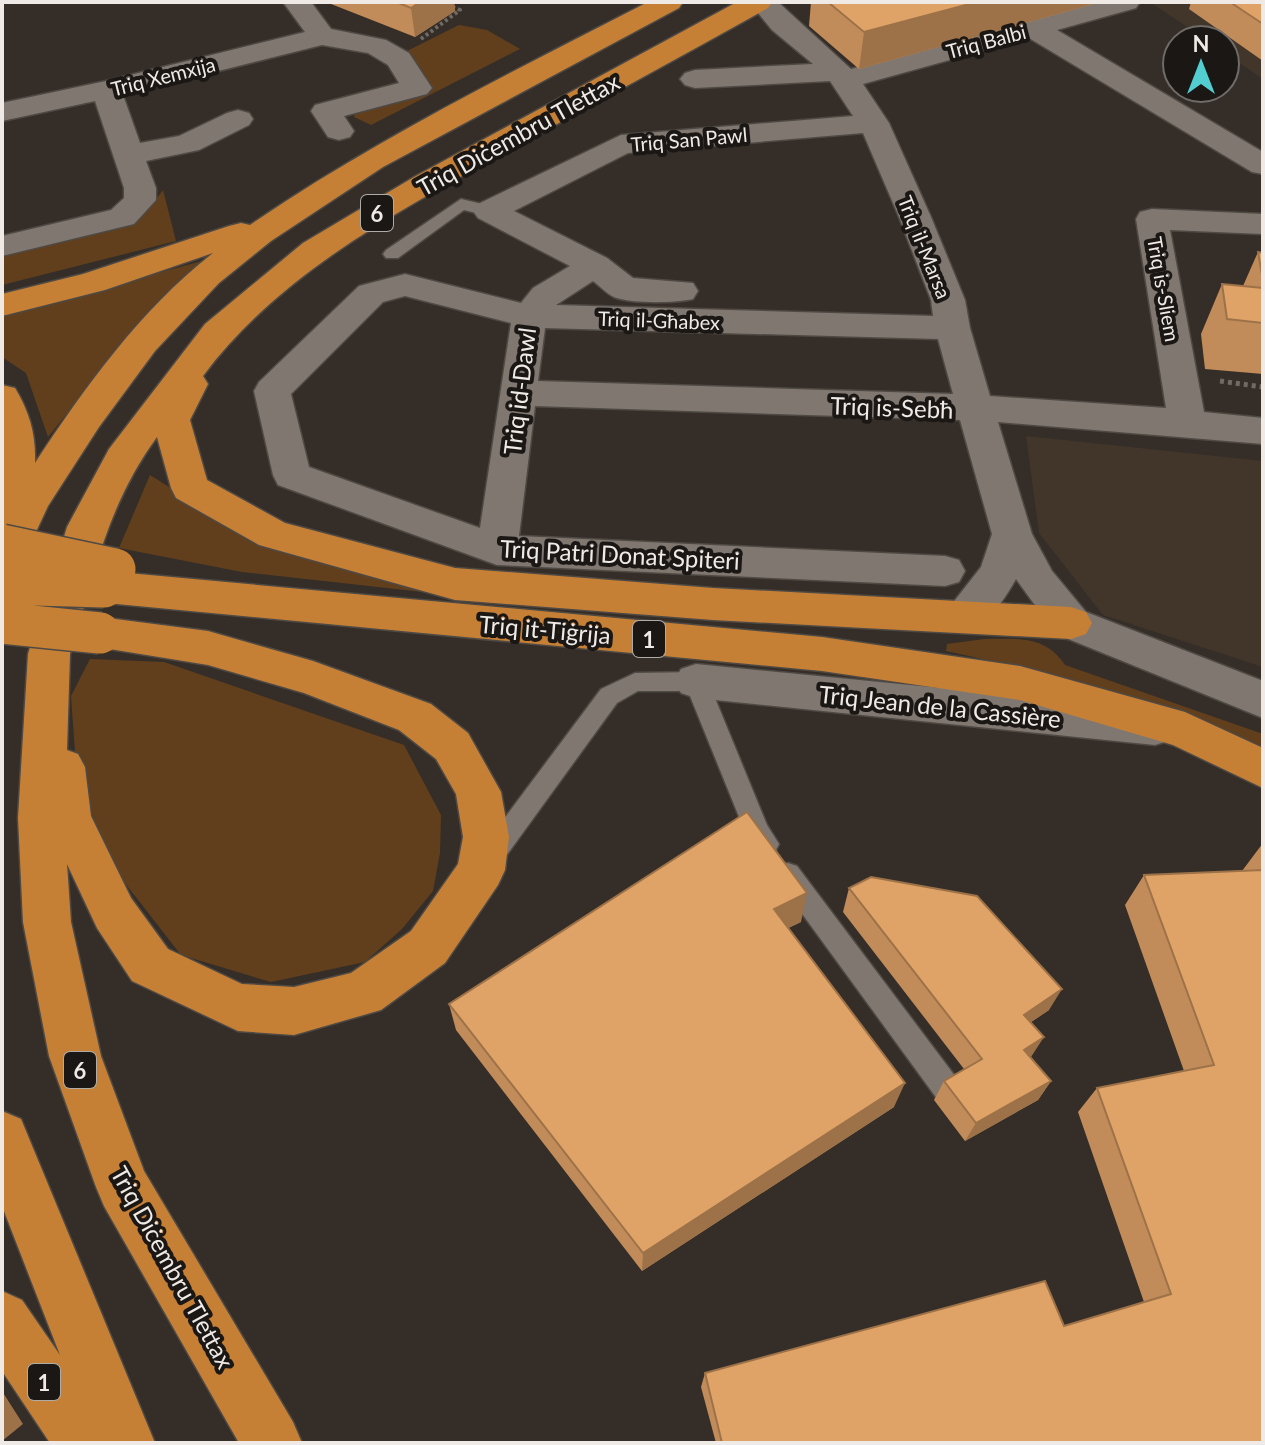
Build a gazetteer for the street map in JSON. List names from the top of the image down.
{
  "streets": {
    "highway": [
      "Triq Diċembru Tlettax",
      "6",
      "Triq it-Tiġrija",
      "1"
    ],
    "street": [
      "Triq Balbi",
      "Triq Xemxija",
      "Triq San Pawl",
      "Triq il-Marsa",
      "Triq is-Sliem",
      "Triq il-Għabex",
      "Triq id-Dawl",
      "Triq is-Sebħ",
      "Triq Patri Donat Spiteri",
      "Triq Jean de la Cassière"
    ]
  },
  "crossings": [
    ["Triq Balbi", "Triq il-Marsa"],
    ["Triq Diċembru Tlettax", "Triq il-Marsa"],
    ["Triq San Pawl", "Triq il-Marsa"],
    ["Triq San Pawl", "Triq il-Għabex"],
    ["Triq il-Marsa", "Triq il-Għabex"],
    ["Triq il-Marsa", "Triq is-Sebħ"],
    ["Triq is-Sliem", "Triq is-Sebħ"],
    ["Triq il-Għabex", "Triq id-Dawl"],
    ["Triq il-Għabex", "Triq Patri Donat Spiteri"],
    ["Triq id-Dawl", "Triq is-Sebħ"],
    ["Triq id-Dawl", "Triq Patri Donat Spiteri"],
    ["Triq it-Tiġrija", "Triq Jean de la Cassière"]
  ],
  "north": "top"
}
